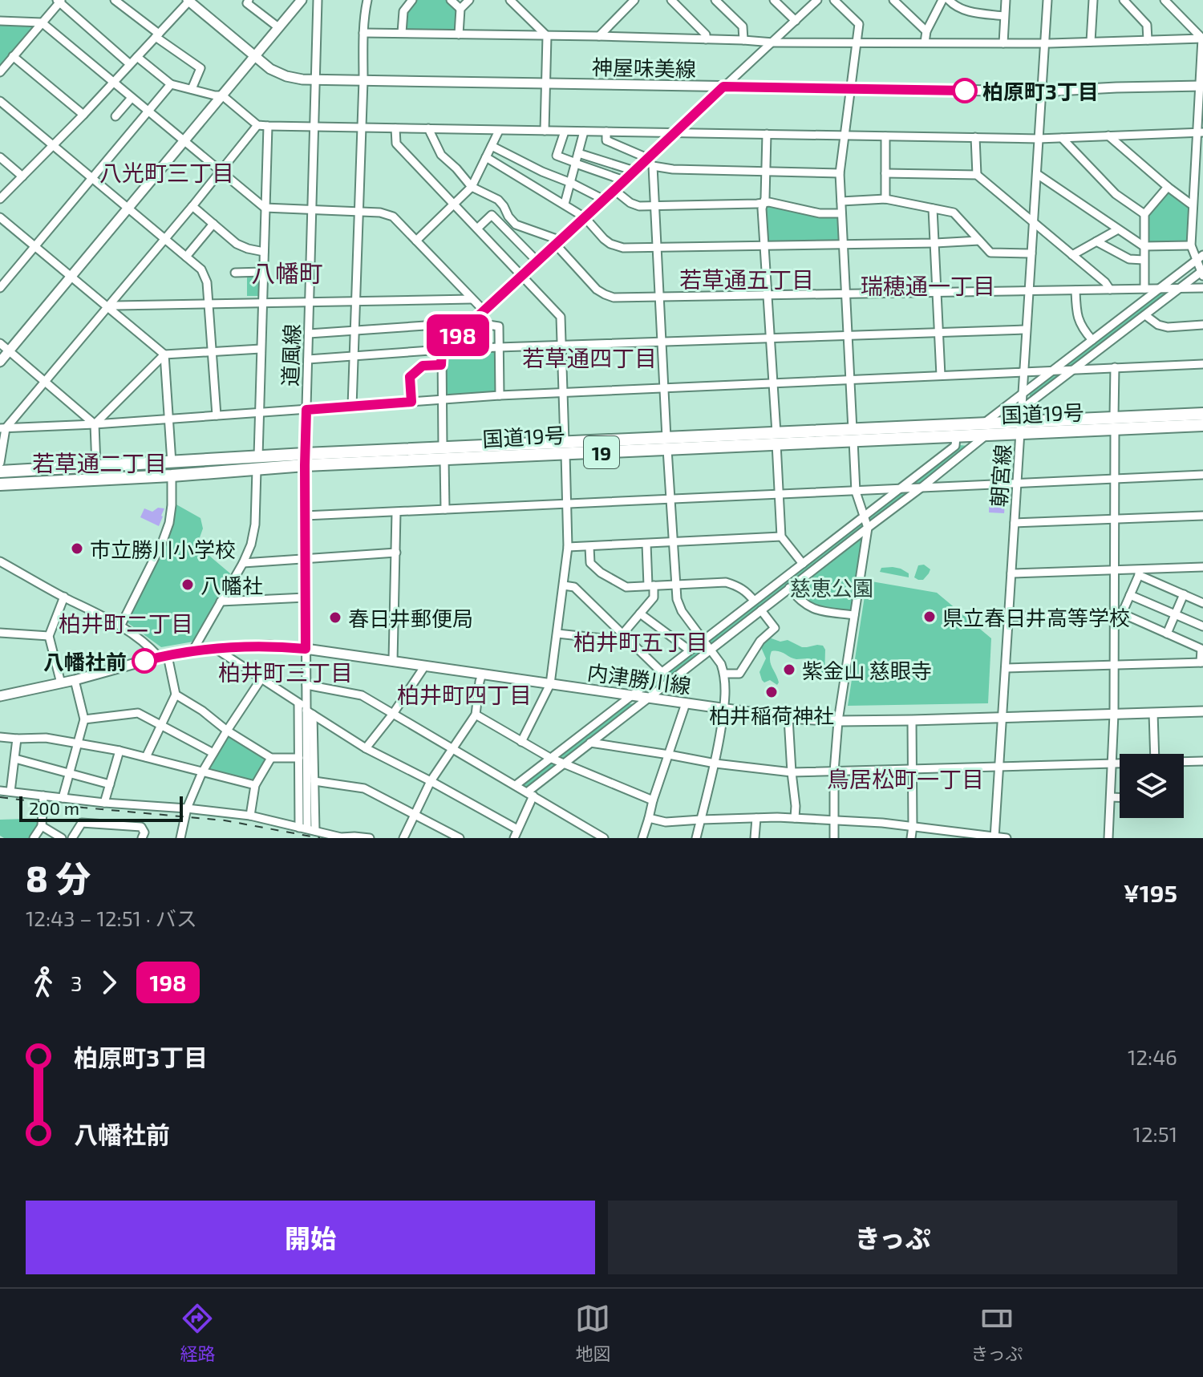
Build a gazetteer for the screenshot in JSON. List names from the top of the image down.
{
  "streets": {
    "highway": ["国道19号", "19"],
    "main road": ["神屋味美線", "内津勝川線"],
    "street": ["道風線", "朝宮線"]
  },
  "crossings": [
    ["神屋味美線", "道風線"],
    ["神屋味美線", "朝宮線"],
    ["道風線", "国道19号"],
    ["道風線", "内津勝川線"],
    ["国道19号", "朝宮線"],
    ["朝宮線", "内津勝川線"]
  ],
  "districts": [
    "八光町三丁目",
    "八幡町",
    "若草通五丁目",
    "瑞穂通一丁目",
    "若草通四丁目",
    "若草通二丁目",
    "柏井町二丁目",
    "柏井町五丁目",
    "柏井町三丁目",
    "柏井町四丁目",
    "鳥居松町一丁目"
  ],
  "parks": ["慈恵公園"],
  "places": [
    "柏原町3丁目",
    "市立勝川小学校",
    "八幡社",
    "県立春日井高等学校",
    "春日井郵便局",
    "八幡社前",
    "紫金山 慈眼寺",
    "柏井稲荷神社"
  ],
  "lines": ["bus line 198"],
  "scale_bar": "200 m",
  "page": {
    "on_map": "198",
    "scale": "200 m",
    "heading": ["8 分", "12:43 – 12:51 · バス", "¥195"],
    "legs": ["3", "198"],
    "list": [
      {
        "name": "柏原町3丁目",
        "value": "12:46"
      },
      {
        "name": "八幡社前",
        "value": "12:51"
      }
    ],
    "buttons": ["開始", "きっぷ"],
    "tabs": ["経路", "地図", "きっぷ"]
  }
}
